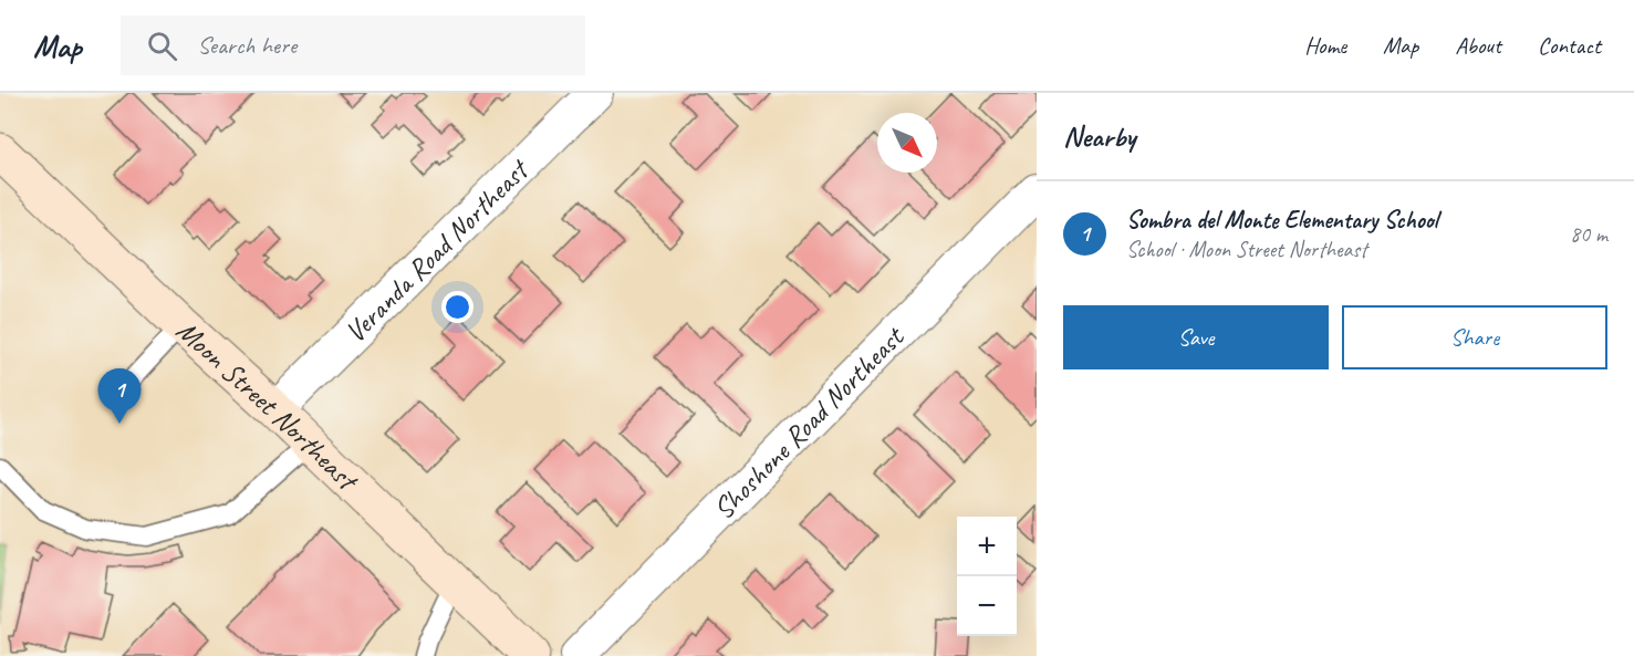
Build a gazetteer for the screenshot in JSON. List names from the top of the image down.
{
  "streets": {
    "street": ["Veranda Road Northeast", "Moon Street Northeast", "Shoshone Road Northeast"]
  },
  "crossings": [
    ["Veranda Road Northeast", "Moon Street Northeast"]
  ],
  "north": "bottom right",
  "page": {
    "header": "Map",
    "search": "Search here",
    "nav": [
      "Home",
      "Map",
      "About",
      "Contact"
    ],
    "heading": "Nearby",
    "list": [
      {
        "mark": "1",
        "name": "Sombra del Monte Elementary School",
        "note": "School · Moon Street Northeast",
        "value": "80 m"
      }
    ],
    "buttons": ["Save", "Share"],
    "pins": "1",
    "map_buttons": ["+", "−"]
  }
}
